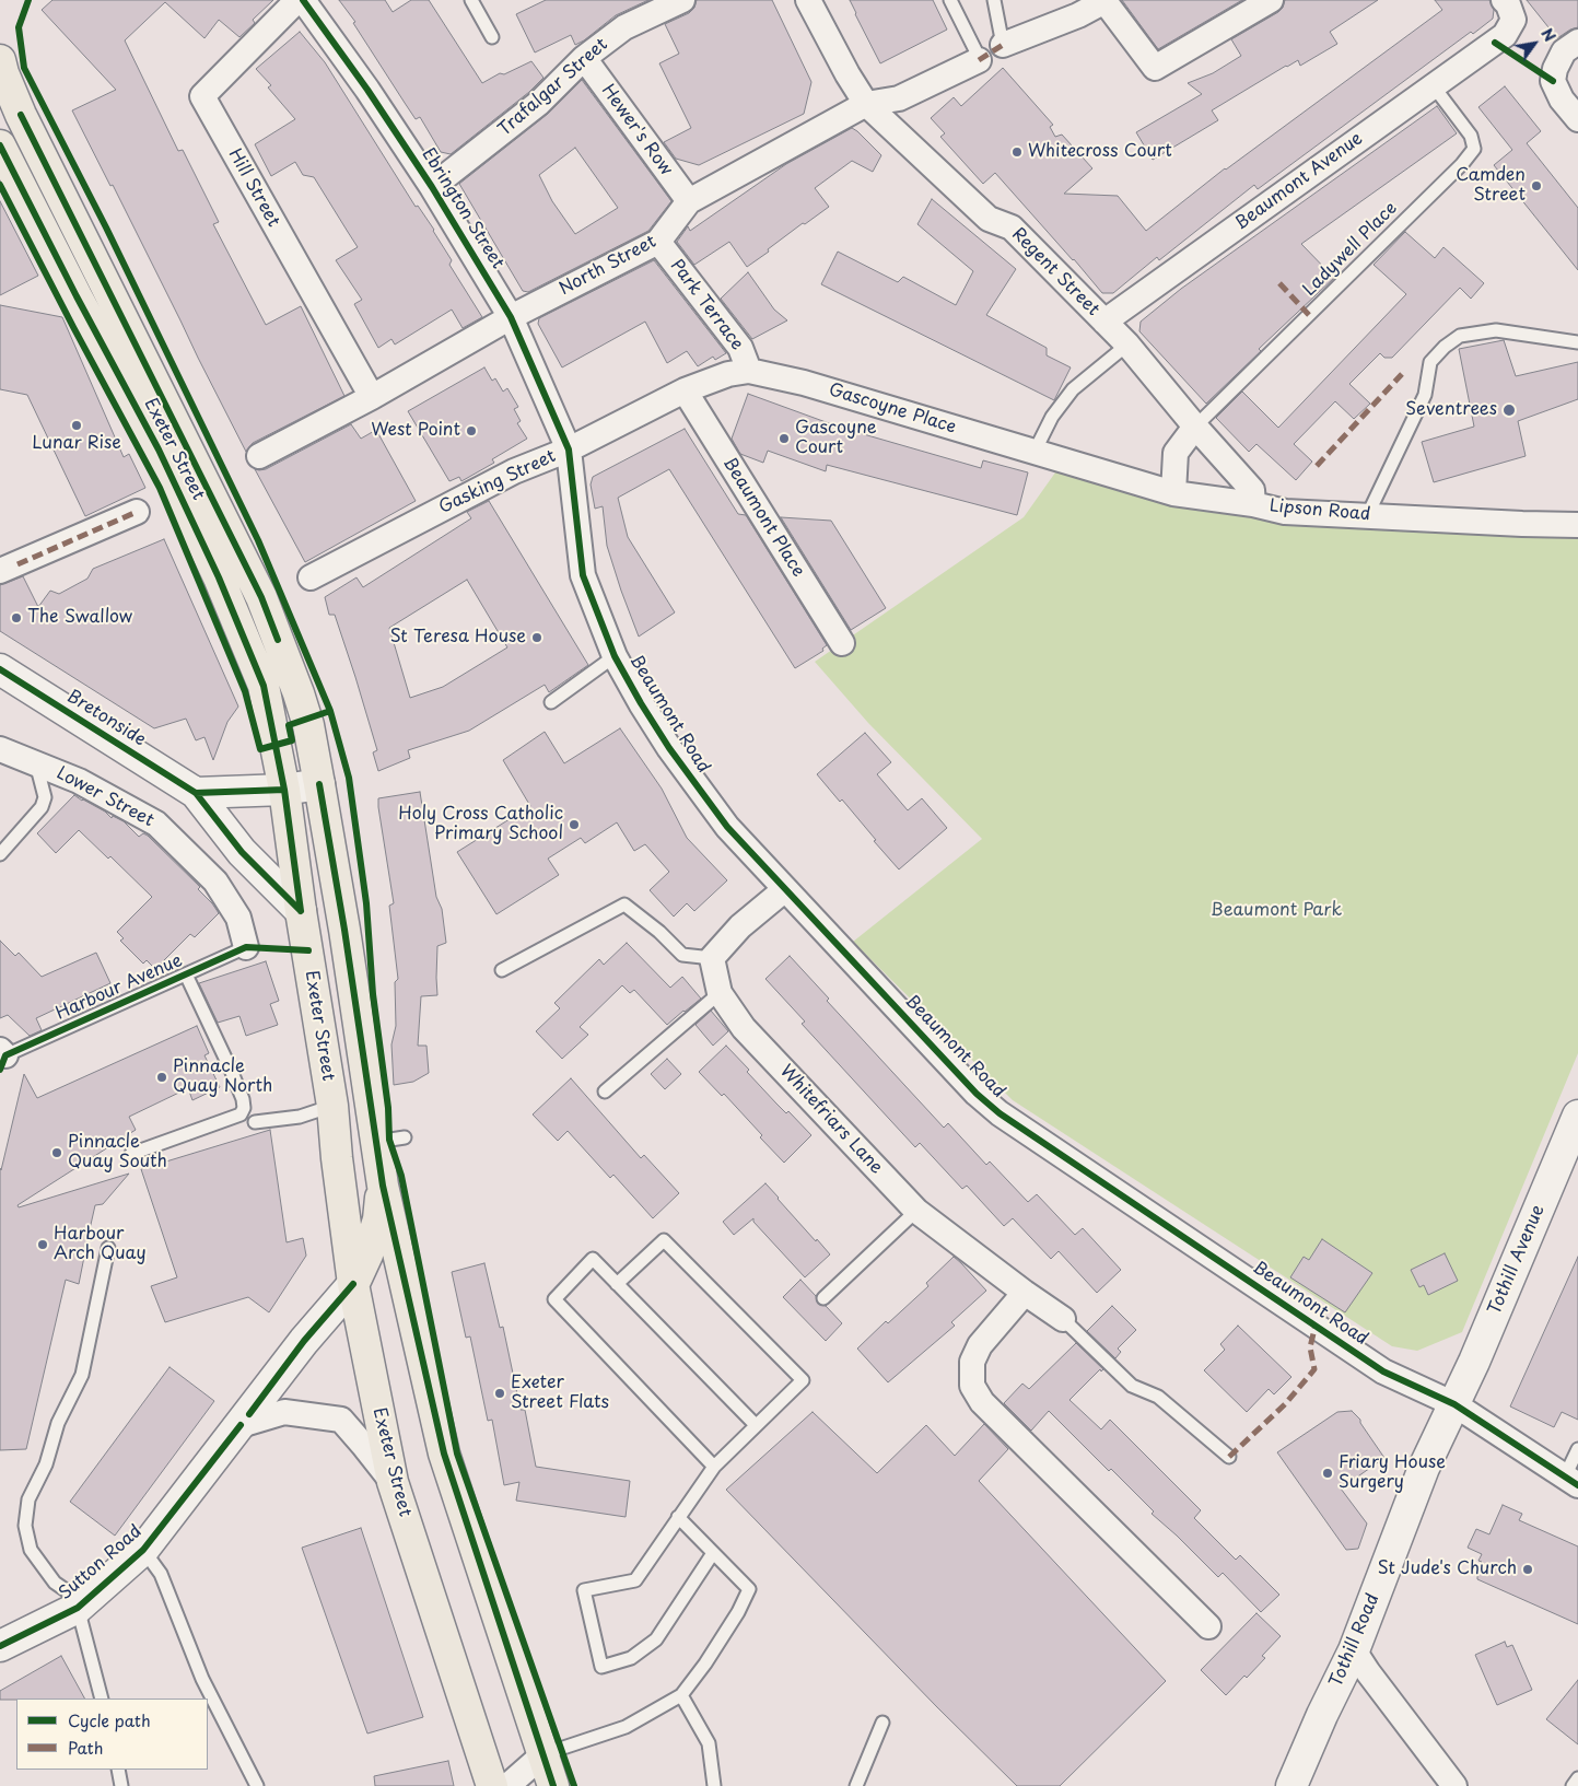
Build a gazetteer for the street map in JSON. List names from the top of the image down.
{
  "streets": {
    "main road": [
      "Exeter Street",
      "Bretonside",
      "Tothill Avenue",
      "Sutton Road",
      "Tothill Road"
    ],
    "street": [
      "Trafalgar Street",
      "Hewer's Row",
      "Beaumont Avenue",
      "Hill Street",
      "Ebrington Street",
      "North Street",
      "Regent Street",
      "Park Terrace",
      "Gascoyne Place",
      "Gasking Street",
      "Lipson Road",
      "Beaumont Place",
      "Beaumont Road",
      "Lower Street",
      "Whitefriars Lane"
    ],
    "lane": ["Ladywell Place", "Harbour Avenue"]
  },
  "crossings": [
    ["Trafalgar Street", "Hewer's Row"],
    ["Trafalgar Street", "Ebrington Street"],
    ["Hewer's Row", "North Street"],
    ["Beaumont Avenue", "Ladywell Place"],
    ["Beaumont Avenue", "Regent Street"],
    ["Hill Street", "North Street"],
    ["Ebrington Street", "North Street"],
    ["Ebrington Street", "Gasking Street"],
    ["Ebrington Street", "Beaumont Road"],
    ["Ladywell Place", "Regent Street"],
    ["North Street", "Regent Street"],
    ["North Street", "Park Terrace"],
    ["Regent Street", "Lipson Road"],
    ["Park Terrace", "Gascoyne Place"],
    ["Park Terrace", "Gasking Street"],
    ["Gascoyne Place", "Gasking Street"],
    ["Gascoyne Place", "Lipson Road"],
    ["Exeter Street", "Bretonside"],
    ["Exeter Street", "Sutton Road"],
    ["Gasking Street", "Beaumont Place"],
    ["Gasking Street", "Beaumont Road"],
    ["Beaumont Road", "Tothill Avenue"],
    ["Beaumont Road", "Tothill Road"],
    ["Lower Street", "Harbour Avenue"],
    ["Tothill Avenue", "Tothill Road"]
  ],
  "parks": ["Beaumont Park"],
  "places": [
    "Whitecross Court",
    "Camden Street",
    "Seventrees",
    "Lunar Rise",
    "West Point",
    "Gascoyne Court",
    "The Swallow",
    "St Teresa House",
    "Holy Cross Catholic Primary School",
    "Pinnacle Quay North",
    "Pinnacle Quay South",
    "Harbour Arch Quay",
    "Exeter Street Flats",
    "Friary House Surgery",
    "St Jude's Church"
  ],
  "legend": ["Cycle path", "Path"],
  "north": "top right"
}
